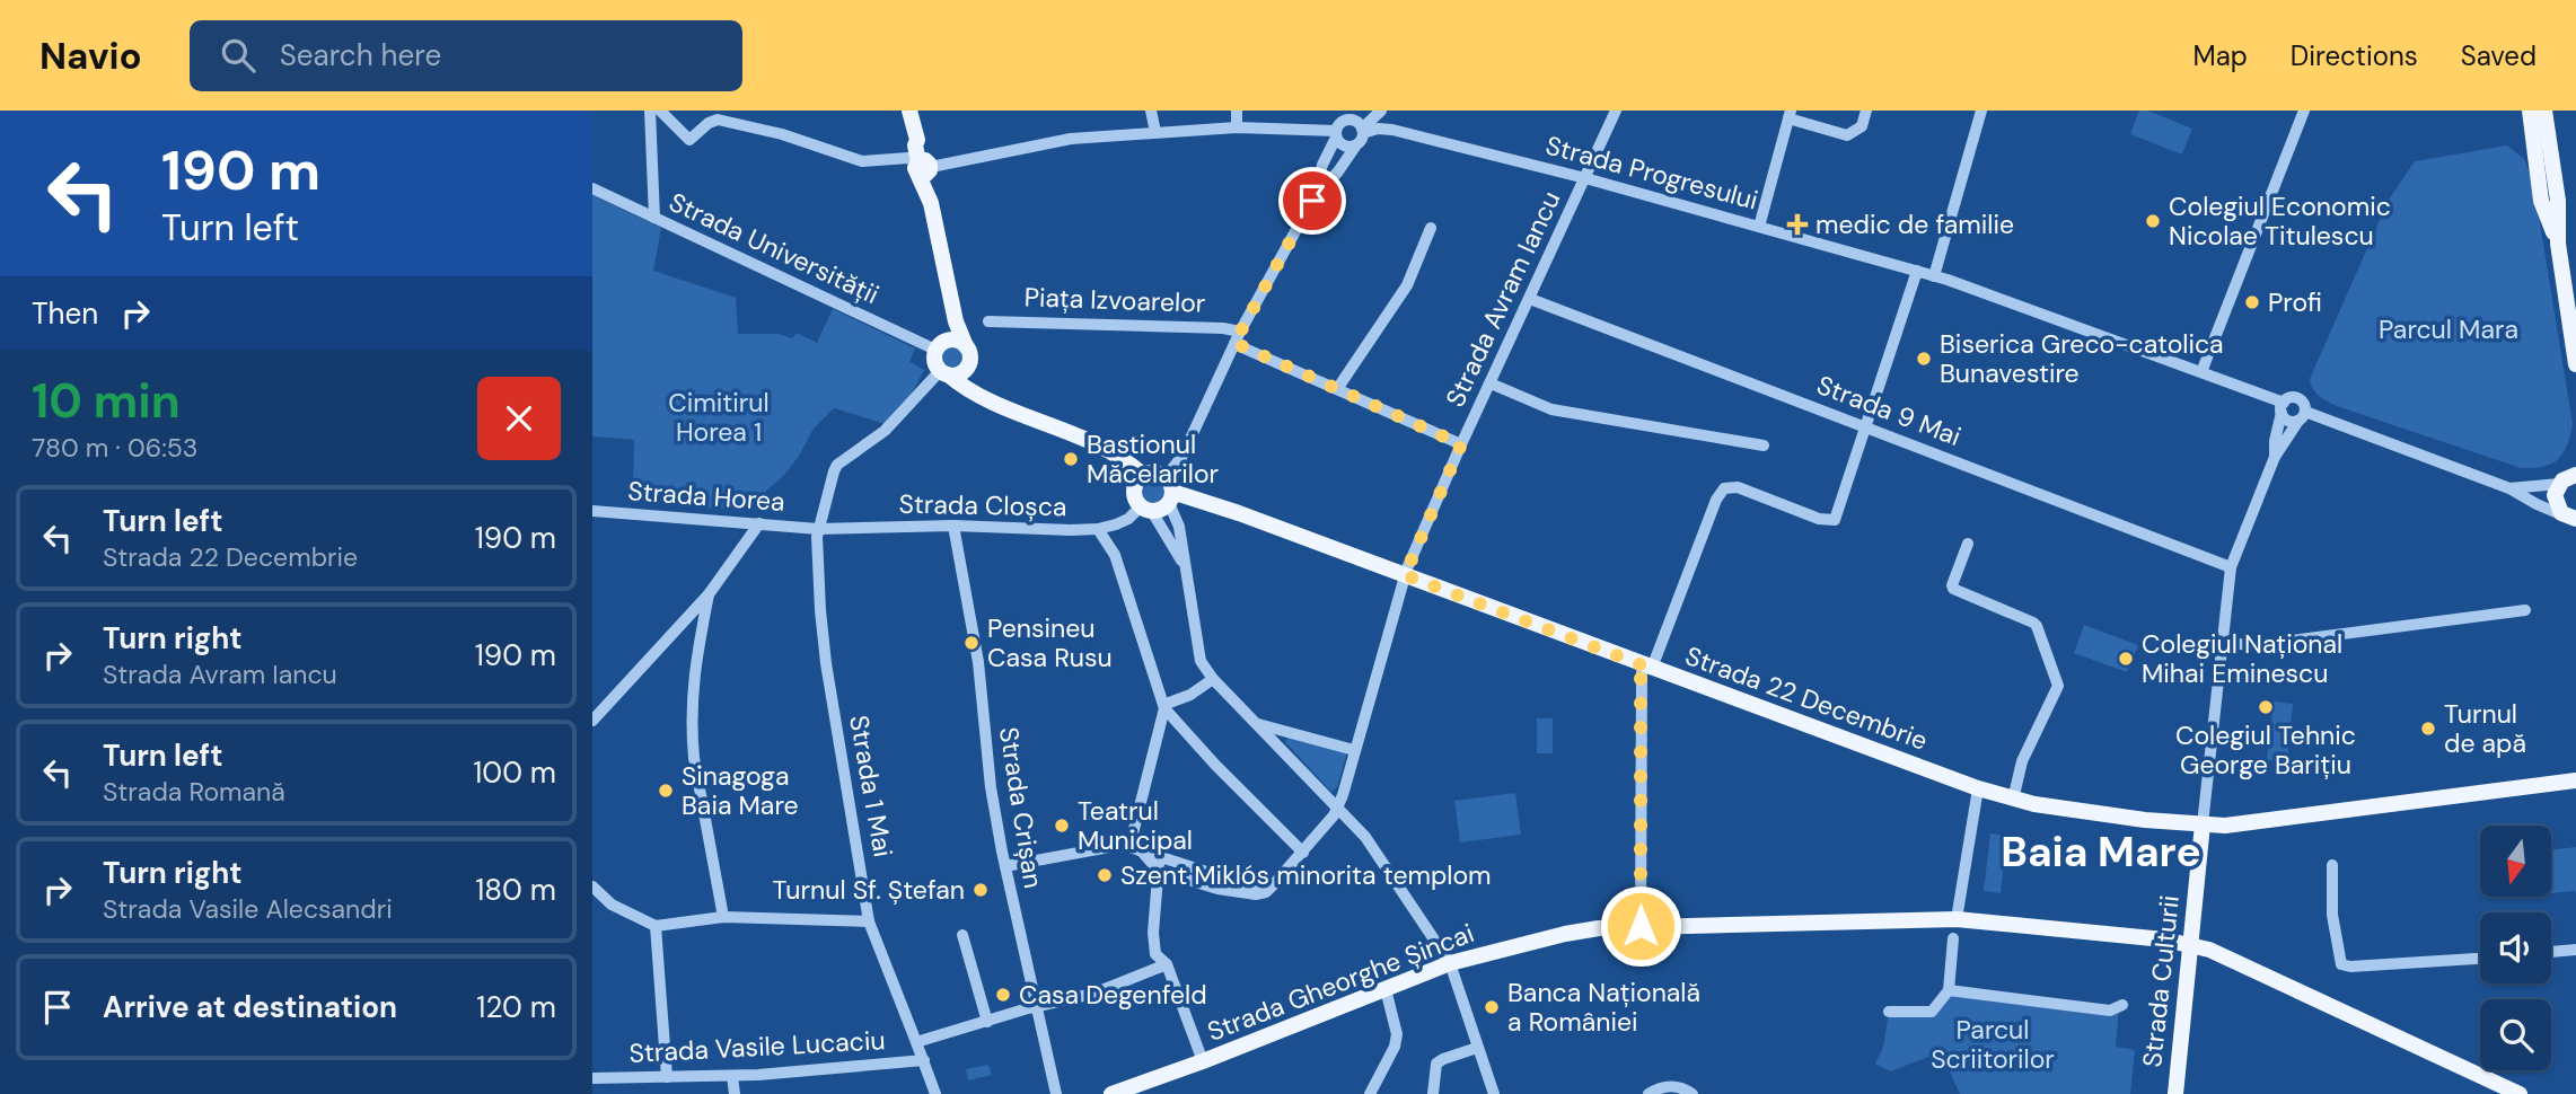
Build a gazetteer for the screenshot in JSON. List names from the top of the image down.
{
  "streets": {
    "main road": ["Strada 22 Decembrie", "Strada Culturii", "Strada Gheorghe Șincai"],
    "street": [
      "Strada Progresului",
      "Strada Universității",
      "Strada Avram Iancu",
      "Piața Izvoarelor",
      "Strada 9 Mai",
      "Strada Horea",
      "Strada Cloșca",
      "Strada 1 Mai",
      "Strada Crișan",
      "Strada Vasile Lucaciu"
    ]
  },
  "crossings": [
    ["Strada Progresului", "Strada Avram Iancu"],
    ["Strada Progresului", "Strada Culturii"],
    ["Strada Universității", "Strada 1 Mai"],
    ["Strada Avram Iancu", "Piața Izvoarelor"],
    ["Strada Avram Iancu", "Strada 9 Mai"],
    ["Strada Avram Iancu", "Strada 22 Decembrie"],
    ["Strada 9 Mai", "Strada Culturii"],
    ["Strada Horea", "Strada Cloșca"],
    ["Strada Horea", "Strada 1 Mai"],
    ["Strada Cloșca", "Strada 22 Decembrie"],
    ["Strada Cloșca", "Strada 1 Mai"],
    ["Strada Cloșca", "Strada Crișan"],
    ["Strada 22 Decembrie", "Strada Culturii"],
    ["Strada 1 Mai", "Strada Vasile Lucaciu"],
    ["Strada Culturii", "Strada Gheorghe Șincai"]
  ],
  "districts": ["Baia Mare"],
  "parks": ["Parcul Mara", "Cimitirul Horea 1", "Parcul Scriitorilor"],
  "places": {
    "other": [
      "Colegiul Economic Nicolae Titulescu",
      "Profi",
      "Biserica Greco-catolica Bunavestire",
      "Bastionul Măcelarilor",
      "Pensineu Casa Rusu",
      "Colegiul Național Mihai Eminescu",
      "Colegiul Tehnic George Barițiu",
      "Turnul de apă",
      "Sinagoga Baia Mare",
      "Teatrul Municipal",
      "Szent Miklós minorita templom",
      "Turnul Sf. Ștefan",
      "Casa Degenfeld",
      "Banca Națională a României"
    ],
    "health": ["medic de familie"]
  },
  "north": "bottom",
  "page": {
    "header": "Navio",
    "search": "Search here",
    "nav": ["Map", "Directions", "Saved"],
    "turn": ["190 m", "Turn left"],
    "then": "Then",
    "heading": ["10 min", "780 m · 06:53"],
    "list": [
      {
        "name": "Turn left",
        "note": "Strada 22 Decembrie",
        "value": "190 m"
      },
      {
        "name": "Turn right",
        "note": "Strada Avram Iancu",
        "value": "190 m"
      },
      {
        "name": "Turn left",
        "note": "Strada Romană",
        "value": "100 m"
      },
      {
        "name": "Turn right",
        "note": "Strada Vasile Alecsandri",
        "value": "180 m"
      },
      {
        "name": "Arrive at destination",
        "value": "120 m"
      }
    ]
  }
}
